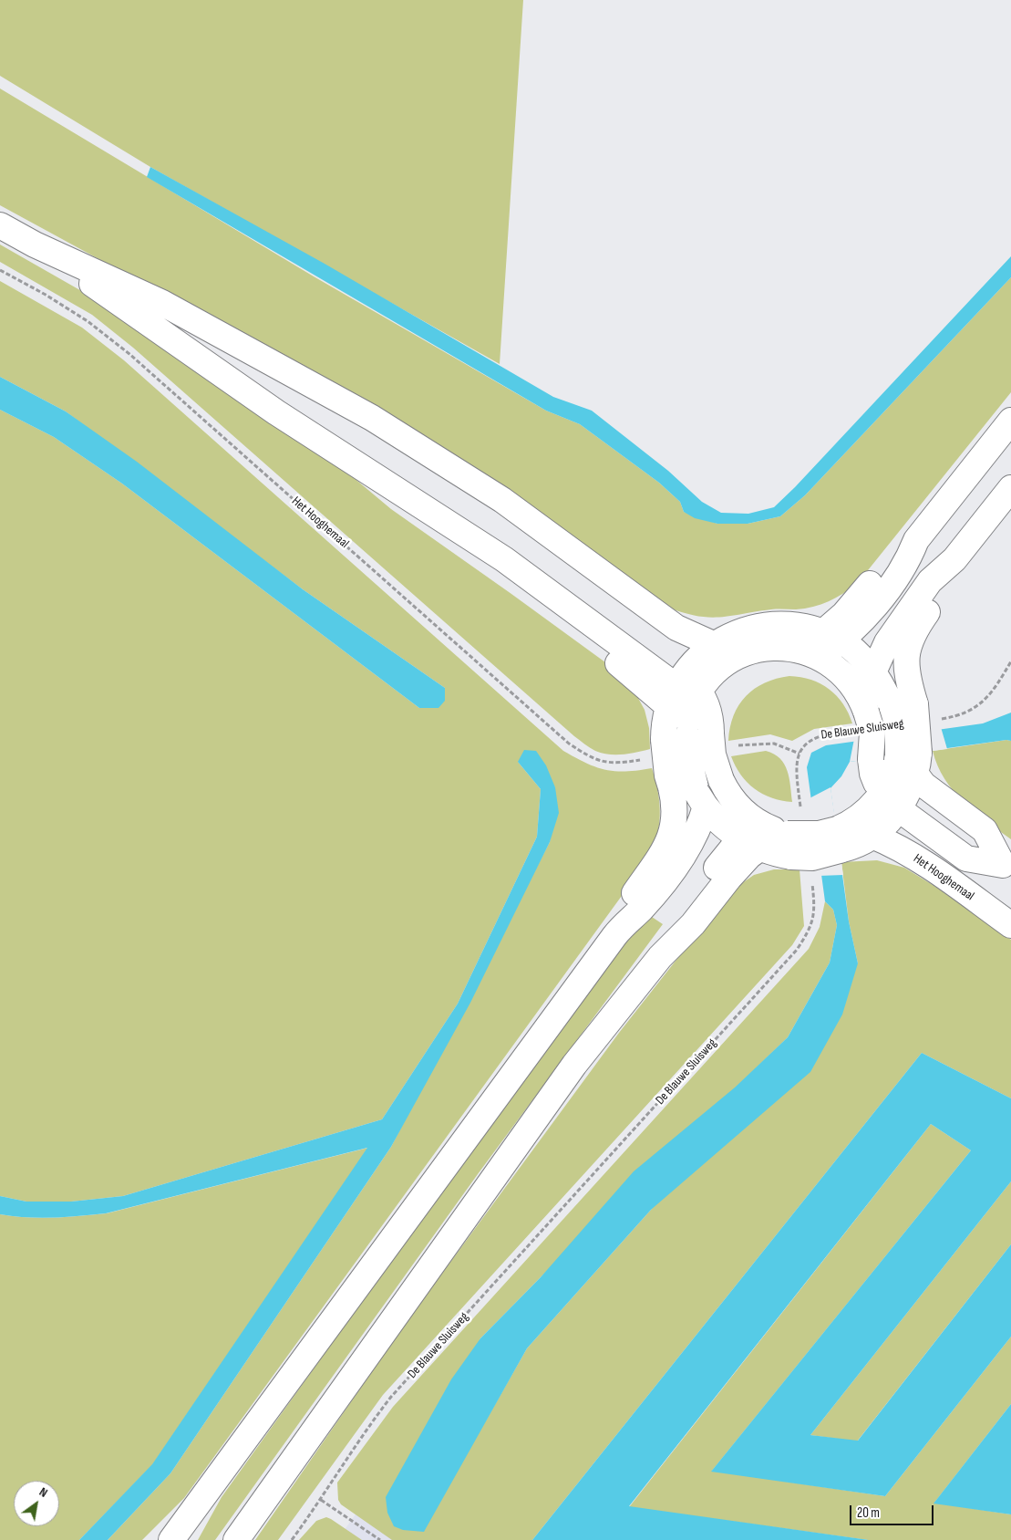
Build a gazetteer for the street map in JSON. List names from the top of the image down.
{
  "streets": {
    "main road": ["Het Hooghemaal"],
    "path": ["De Blauwe Sluisweg"]
  },
  "scale_bar": "20 m",
  "north": "top right"
}
